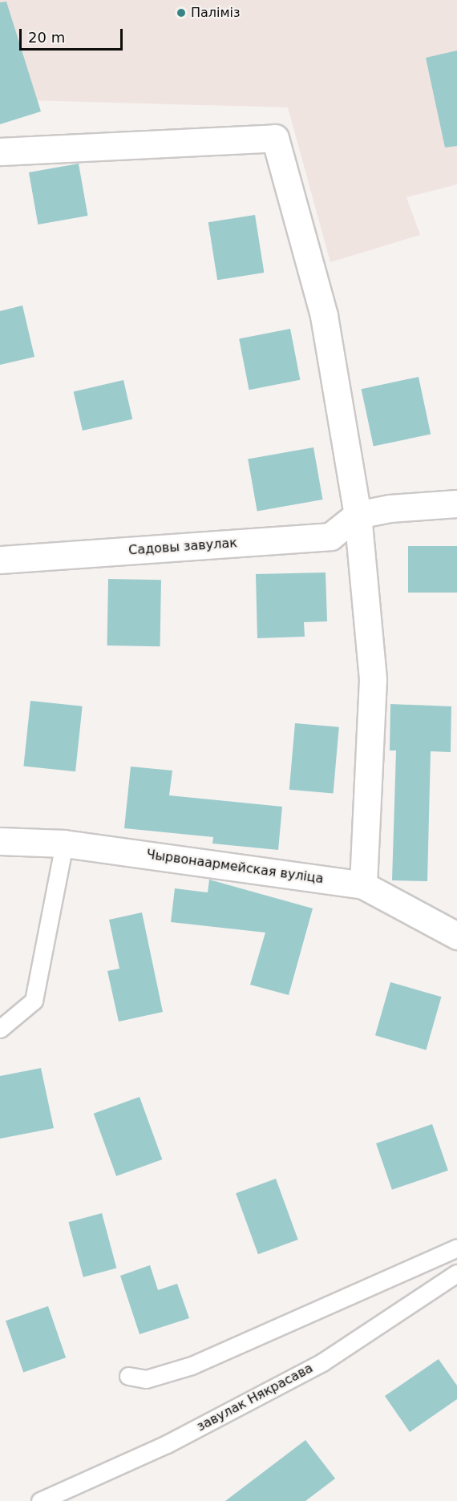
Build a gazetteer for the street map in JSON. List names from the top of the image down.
{
  "streets": {
    "street": ["Садовы завулак", "Чырвонаармейская вуліца"],
    "lane": ["завулак Някрасава"]
  },
  "places": ["Паліміз"],
  "scale_bar": "20 m"
}
